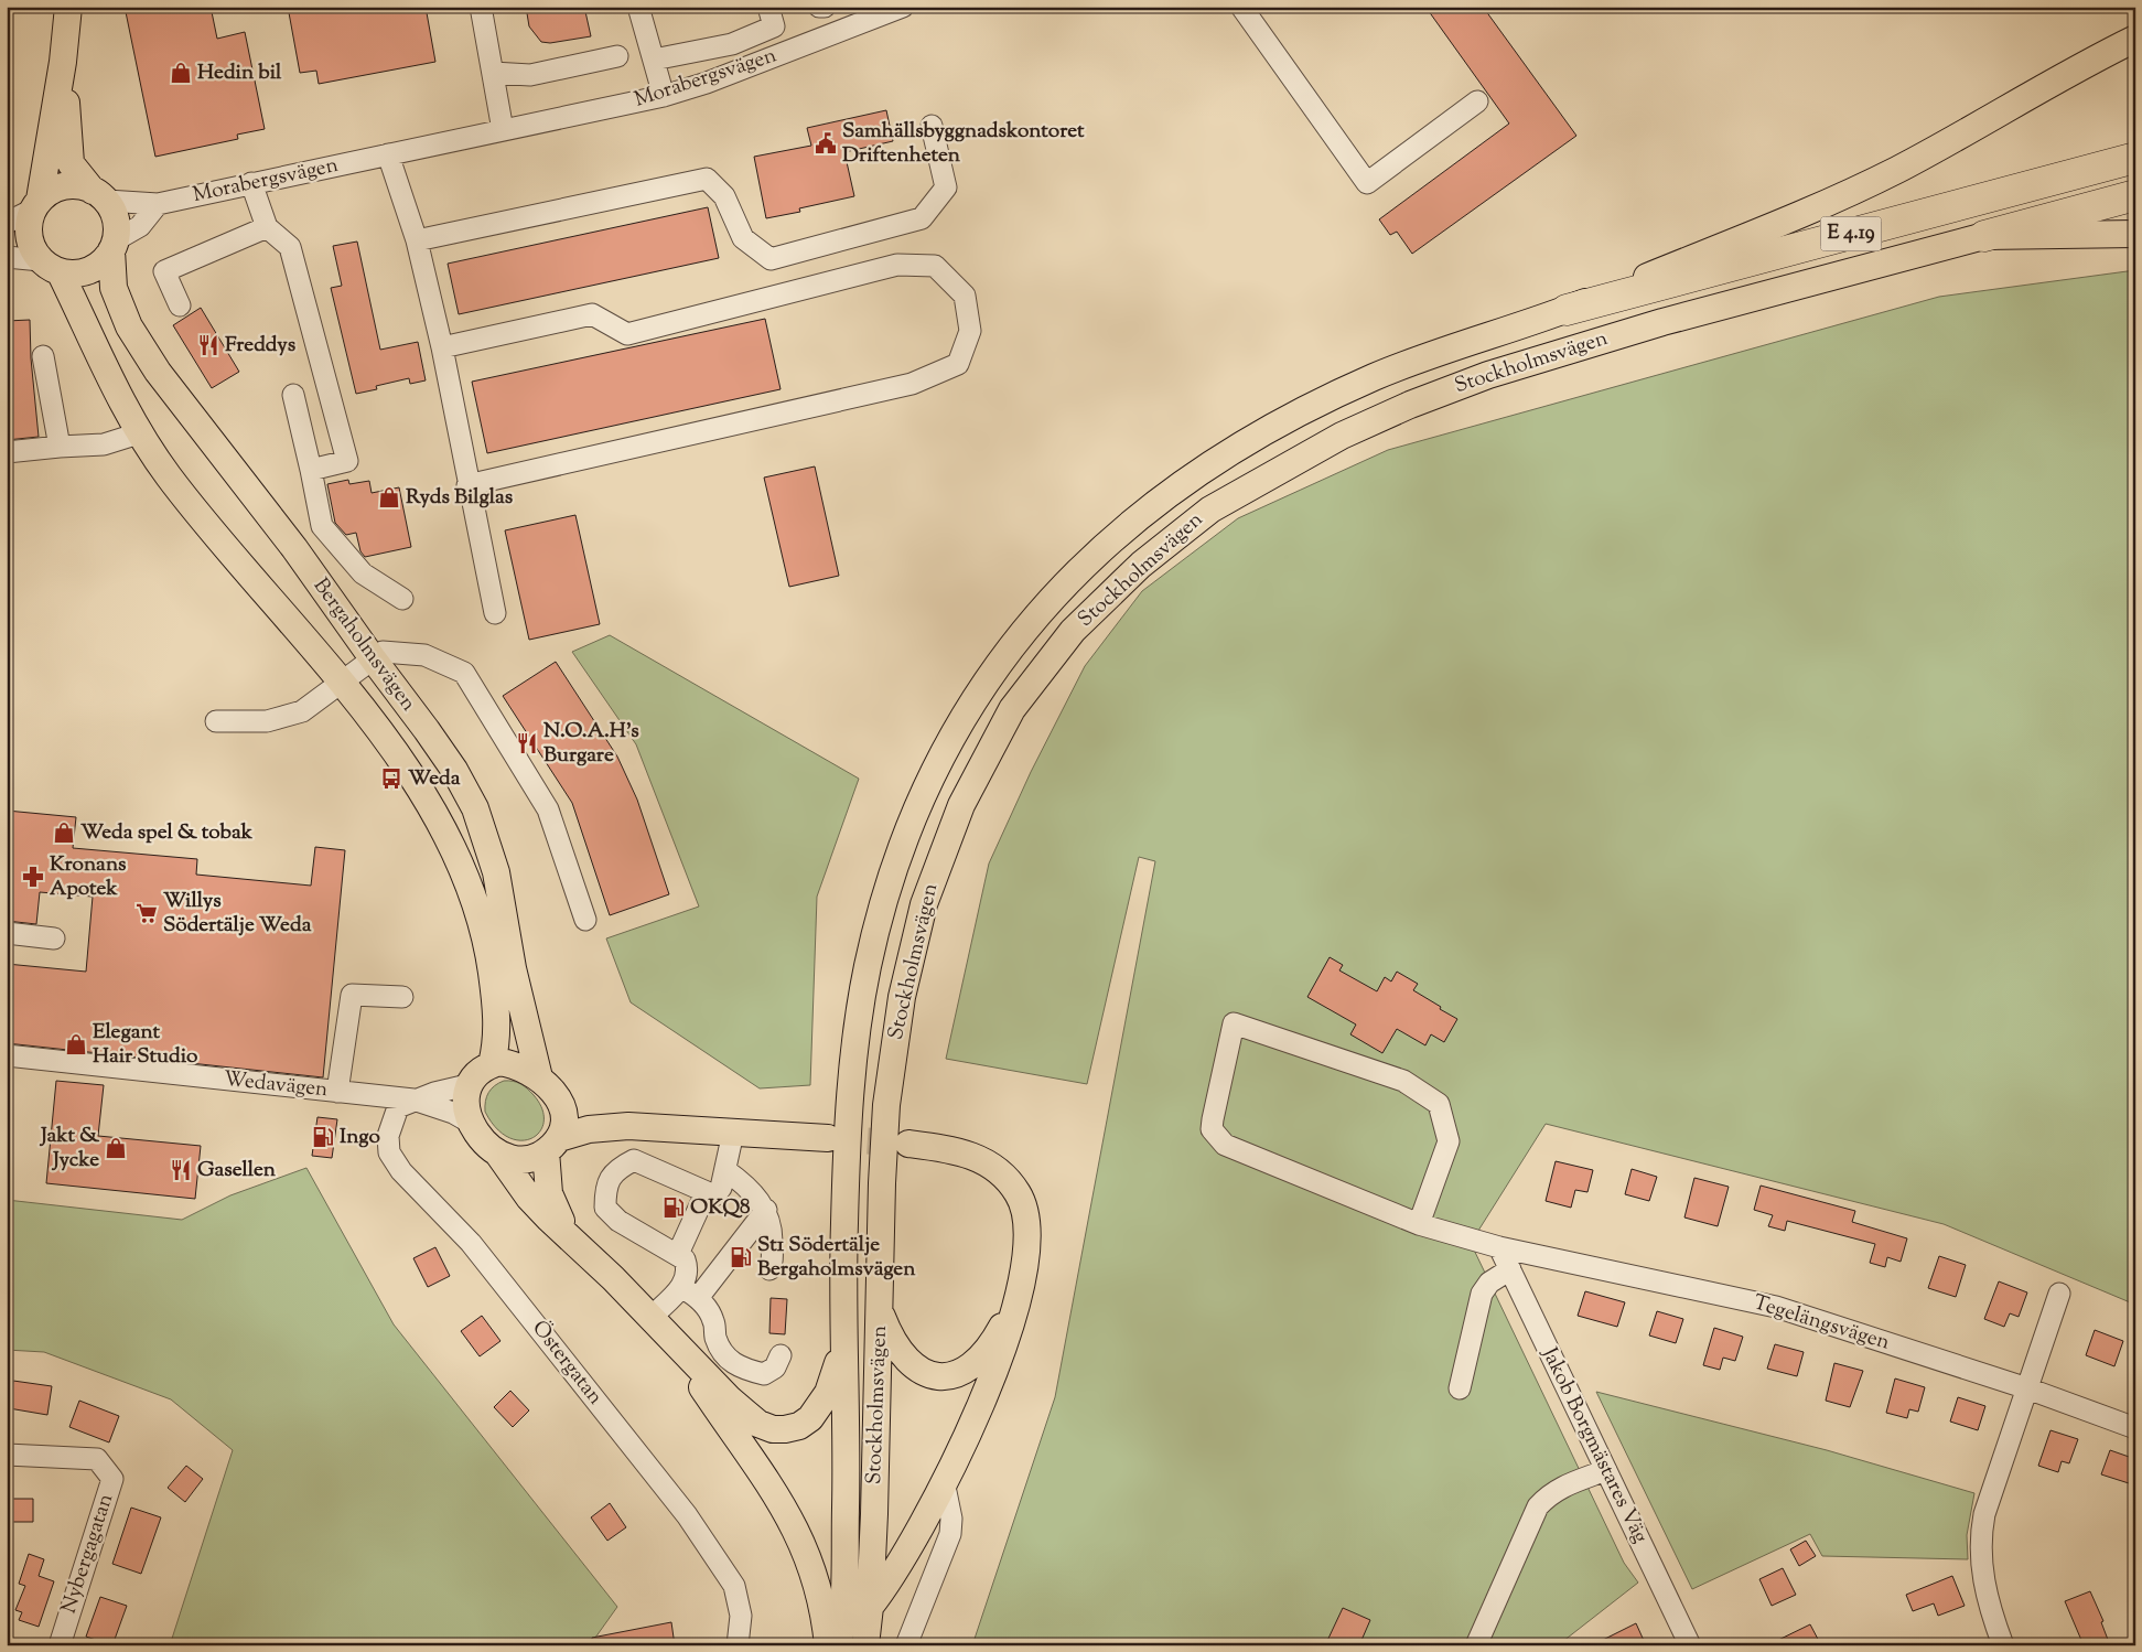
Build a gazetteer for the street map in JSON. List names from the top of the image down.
{
  "streets": {
    "highway": ["E 4.19"],
    "main road": ["Stockholmsvägen", "Bergaholmsvägen"],
    "street": [
      "Morabergsvägen",
      "Wedavägen",
      "Tegelängsvägen",
      "Östergatan",
      "Jakob Borgmästares Väg",
      "Nybergagatan"
    ]
  },
  "crossings": [
    ["Morabergsvägen", "Bergaholmsvägen"],
    ["E 4.19", "Stockholmsvägen"],
    ["Bergaholmsvägen", "Östergatan"],
    ["Wedavägen", "Östergatan"],
    ["Tegelängsvägen", "Jakob Borgmästares Väg"]
  ],
  "places": {
    "shop": [
      "Hedin bil",
      "Ryds Bilglas",
      "Weda spel & tobak",
      "Elegant Hair Studio",
      "Jakt & Jycke"
    ],
    "public building": ["Samhällsbyggnadskontoret Driftenheten"],
    "restaurant": ["Freddys", "N.O.A.H’s Burgare", "Gasellen"],
    "bus stop": ["Weda"],
    "pharmacy": ["Kronans Apotek"],
    "supermarket": ["Willys Södertälje Weda"],
    "fuel station": ["Ingo", "OKQ8", "St1 Södertälje Bergaholmsvägen"]
  }
}
